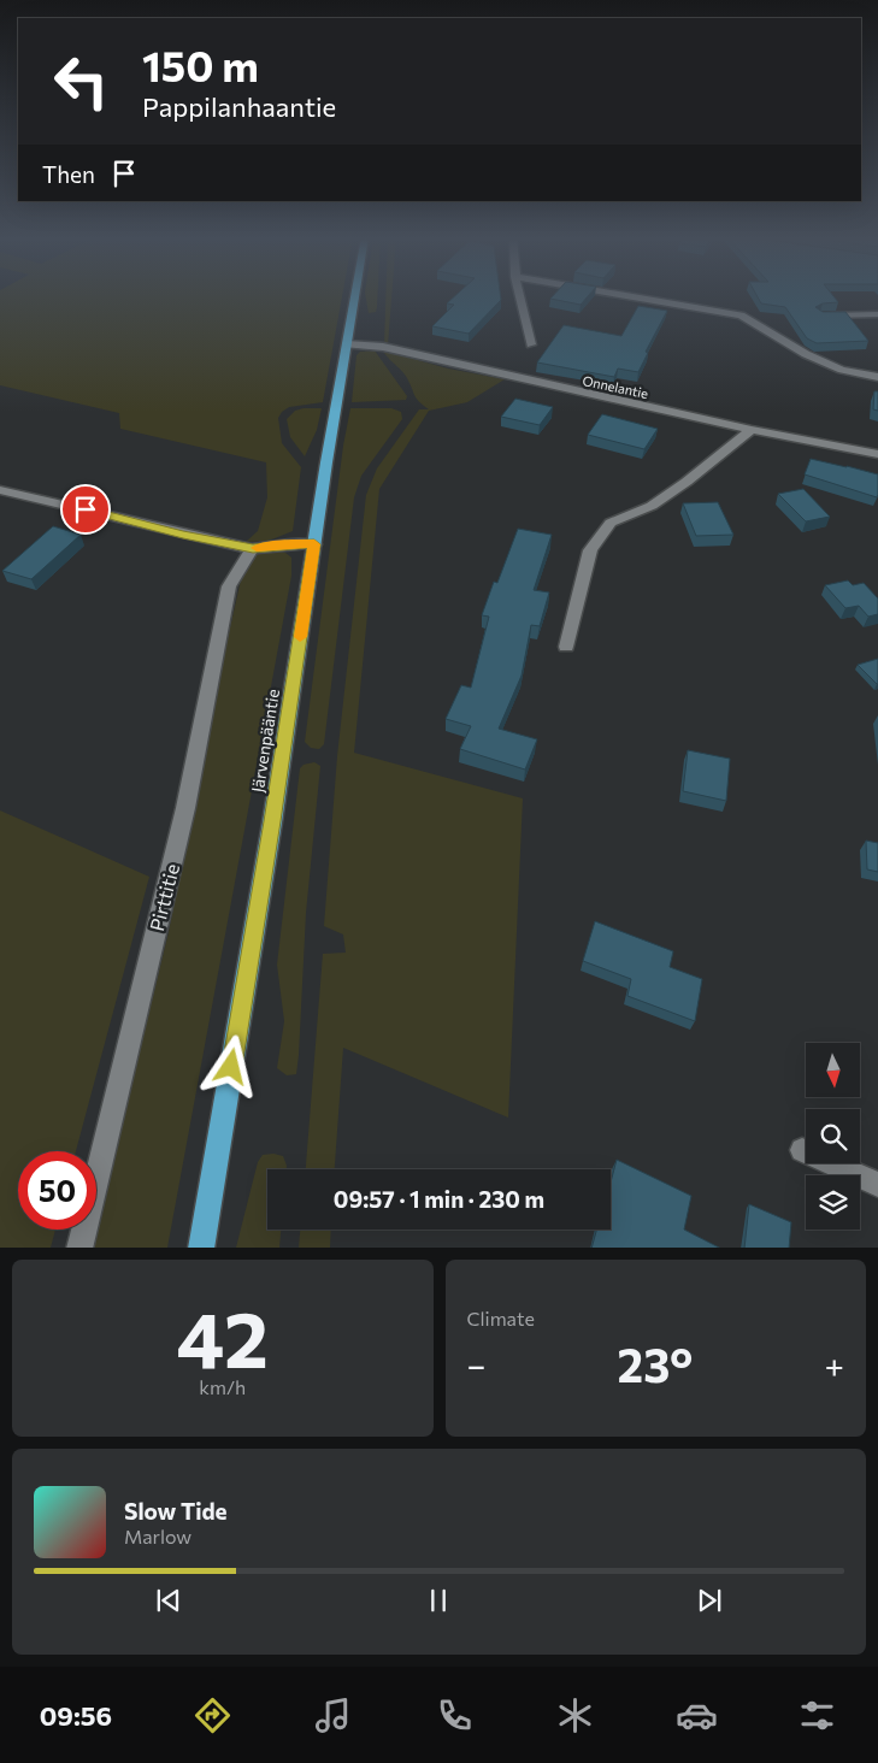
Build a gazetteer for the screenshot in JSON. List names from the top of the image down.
{
  "streets": {
    "main road": ["Järvenpääntie"],
    "street": ["Onnelantie", "Pirttitie"]
  },
  "crossings": [
    ["Onnelantie", "Järvenpääntie"]
  ],
  "north": "bottom",
  "page": {
    "turn": ["150 m", "Pappilanhaantie"],
    "then": "Then",
    "limit": "50",
    "trip": "09:57 · 1 min · 230 m",
    "tile": [
      ["42", "km/h"],
      "Climate"
    ],
    "heat": ["−", "23°", "+"],
    "song": ["Slow Tide", "Marlow"],
    "tabs": "09:56"
  }
}
